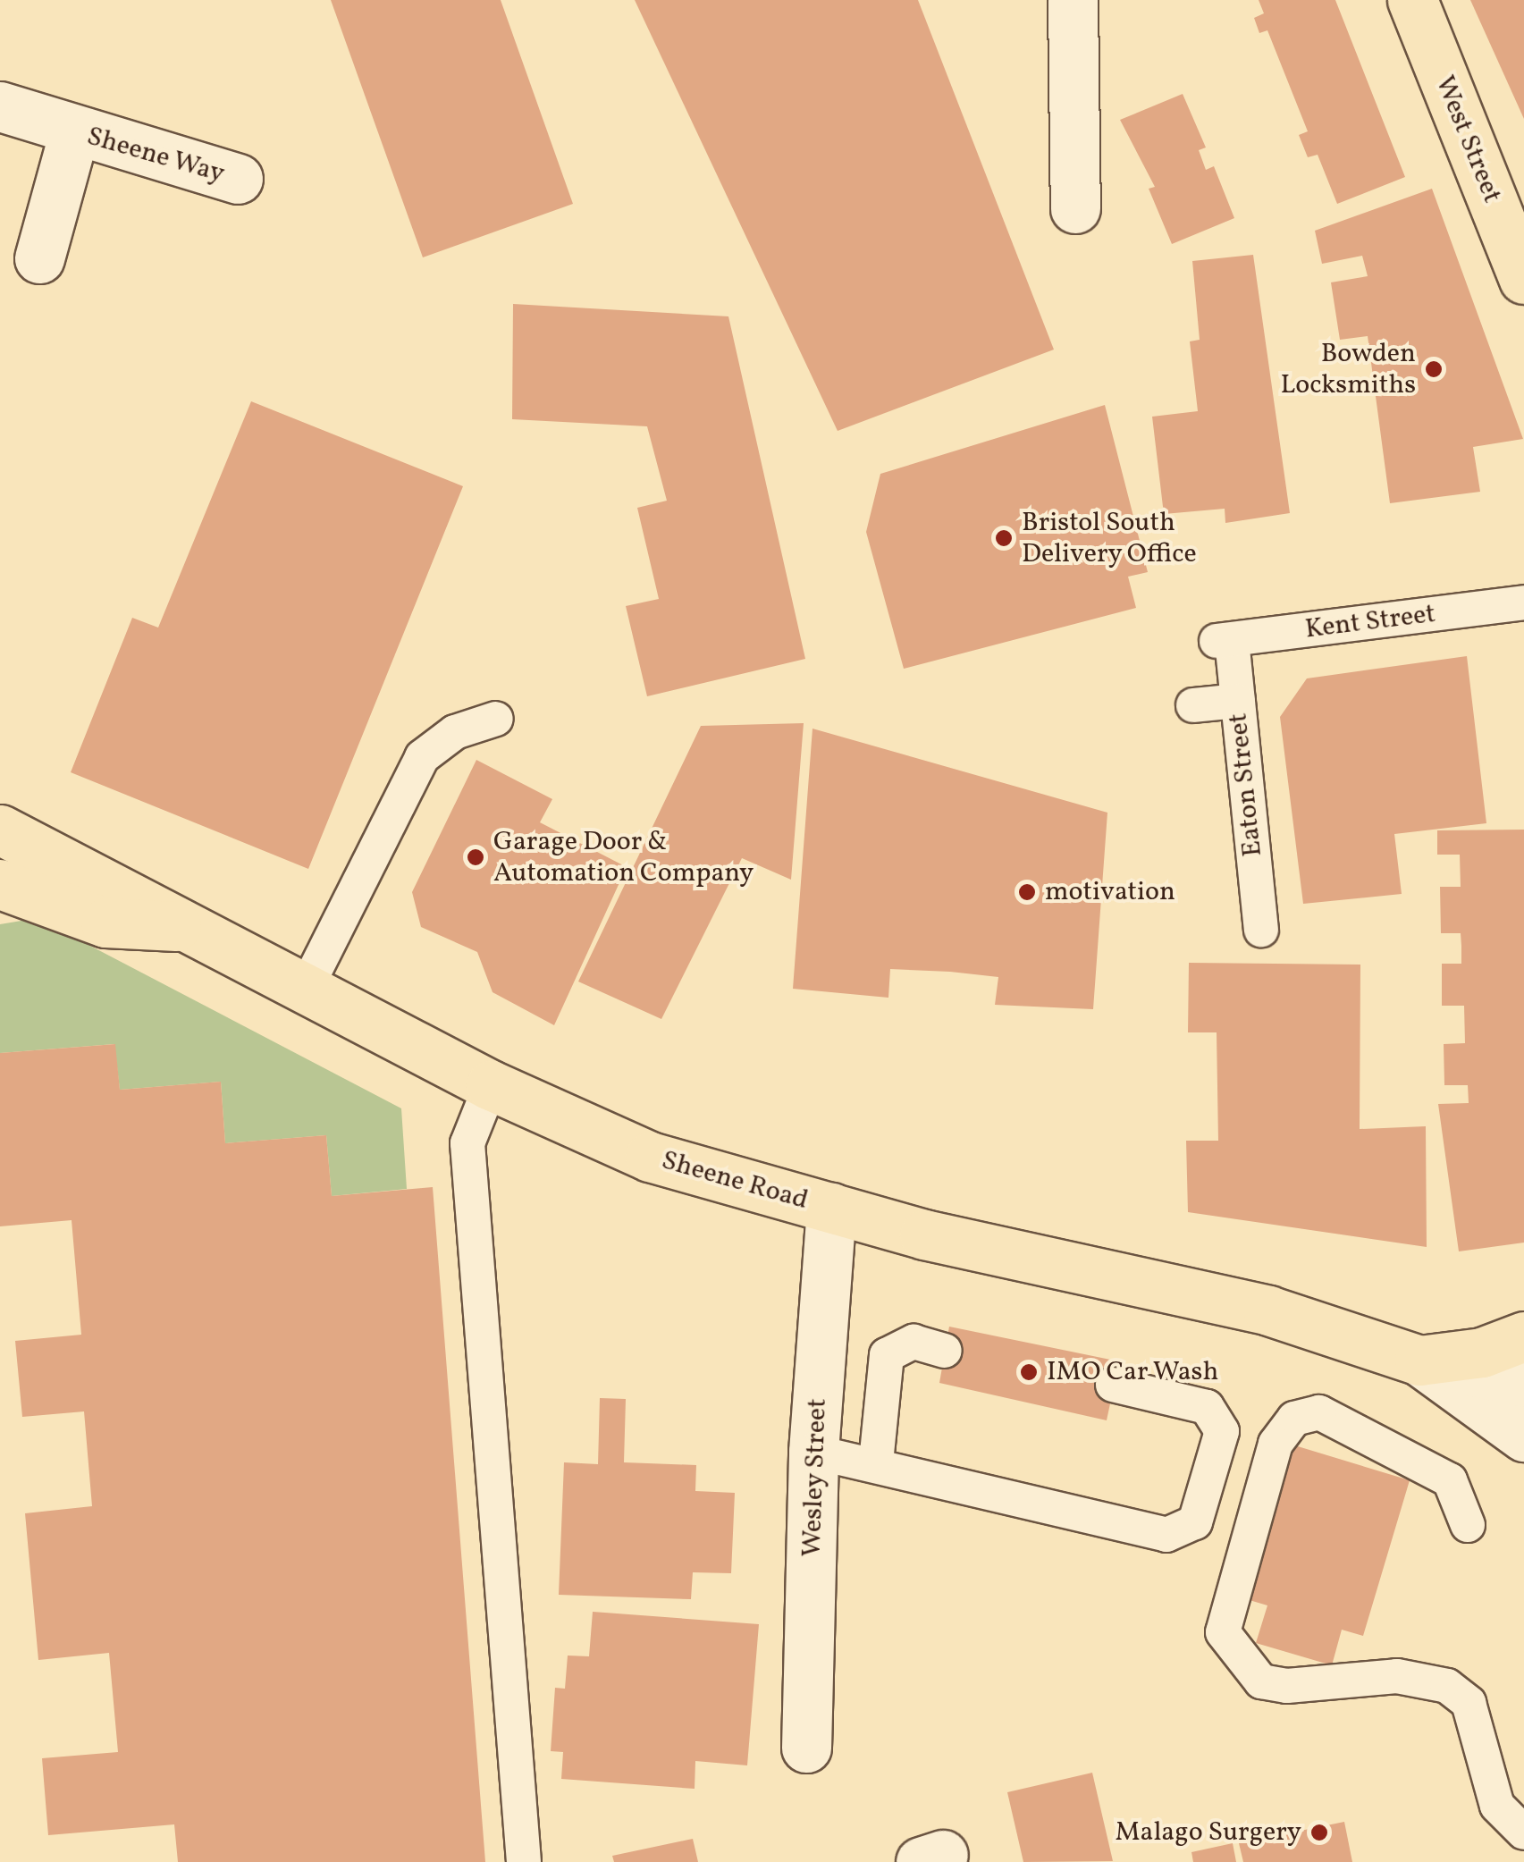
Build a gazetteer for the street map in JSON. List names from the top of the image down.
{
  "streets": {
    "highway": ["West Street", "Sheene Road"],
    "street": ["Sheene Way", "Wesley Street"],
    "lane": ["Kent Street", "Eaton Street"]
  },
  "crossings": [
    ["Kent Street", "Eaton Street"],
    ["Sheene Road", "Wesley Street"]
  ],
  "places": [
    "Bowden Locksmiths",
    "Bristol South Delivery Office",
    "Garage Door & Automation Company",
    "motivation",
    "IMO Car Wash",
    "Malago Surgery"
  ]
}
